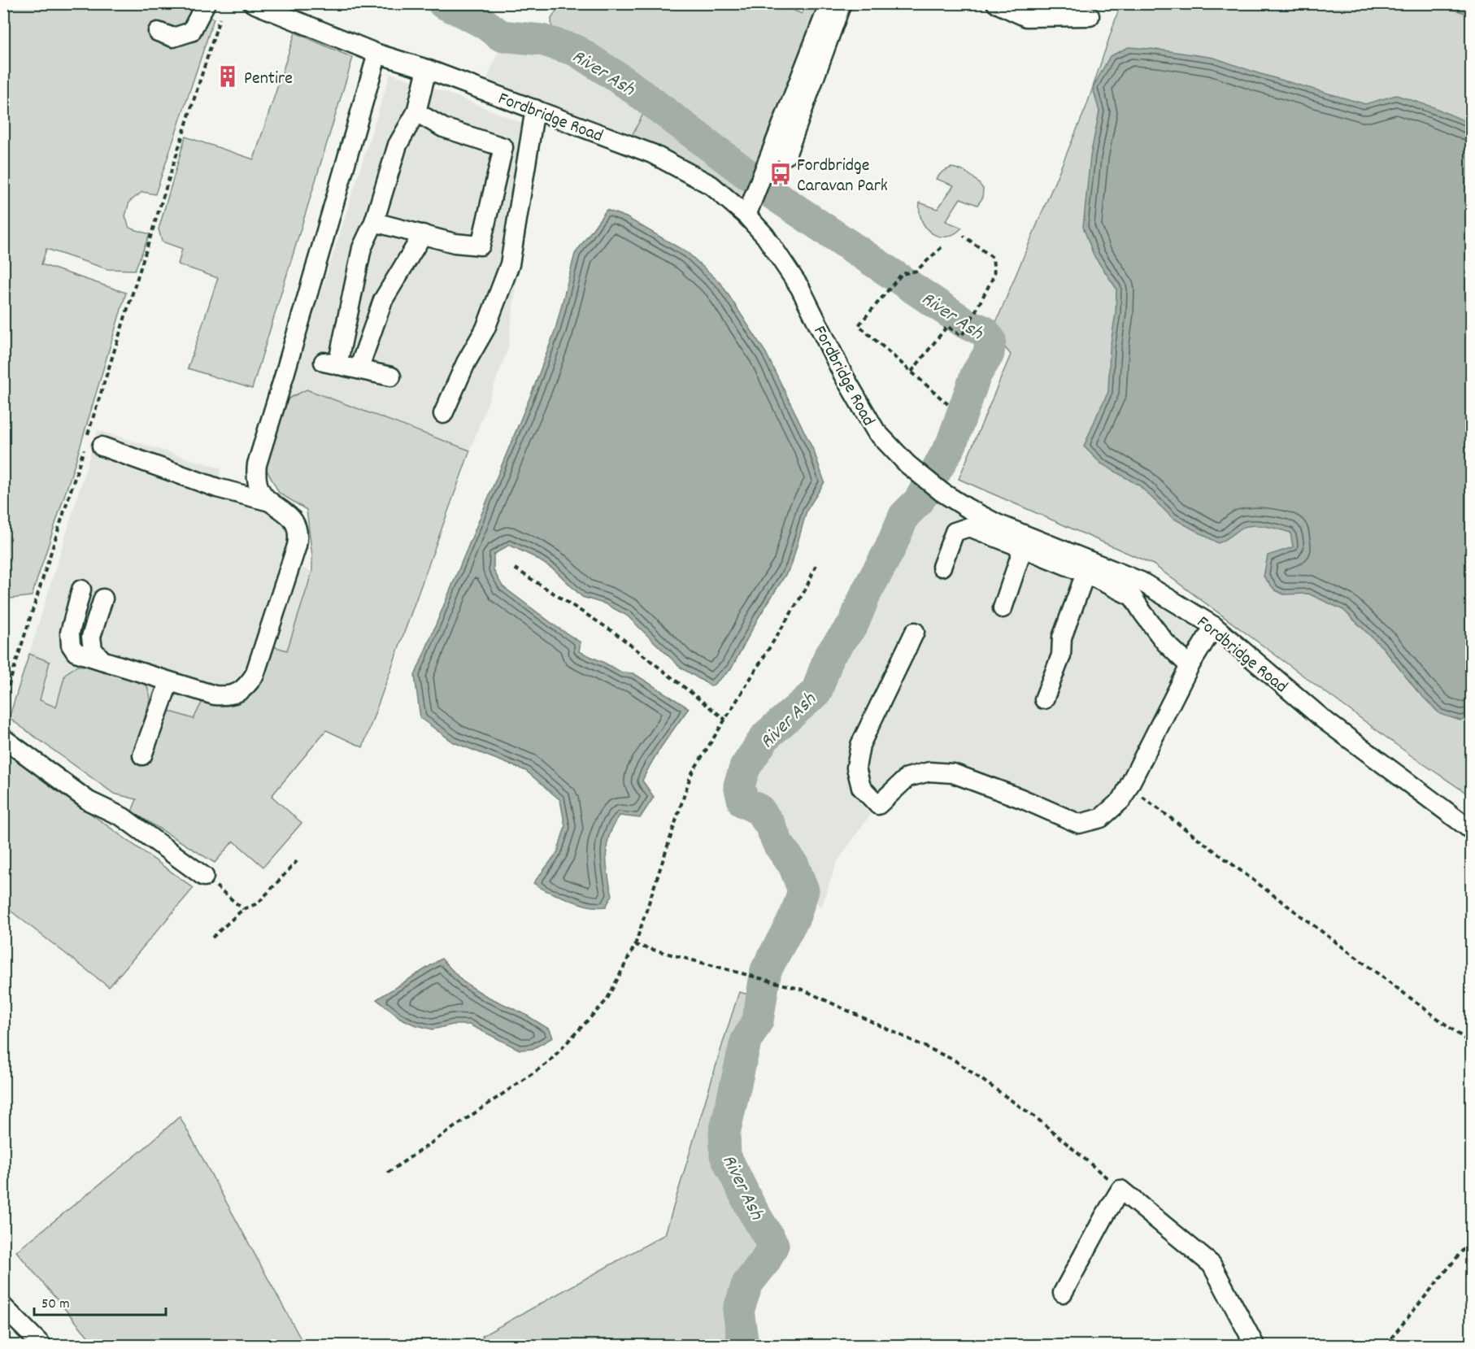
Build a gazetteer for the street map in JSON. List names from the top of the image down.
{
  "streets": {
    "street": ["Fordbridge Road"]
  },
  "water": ["River Ash"],
  "places": {
    "building": ["Pentire"],
    "bus stop": ["Fordbridge Caravan Park"]
  },
  "scale_bar": "50 m"
}
